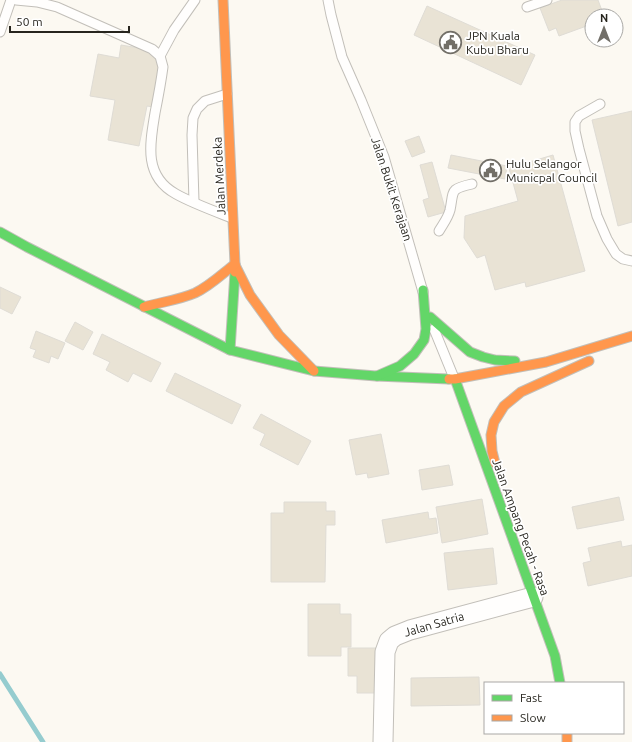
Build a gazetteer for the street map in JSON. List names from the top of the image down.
{
  "streets": {
    "main road": ["Jalan Merdeka", "Jalan Ampang Pecah - Rasa"],
    "street": ["Jalan Satria"],
    "lane": ["Jalan Bukit Kerajaan"]
  },
  "crossings": [
    ["Jalan Bukit Kerajaan", "Jalan Ampang Pecah - Rasa"],
    ["Jalan Ampang Pecah - Rasa", "Jalan Satria"]
  ],
  "places": {
    "public building": ["JPN Kuala Kubu Bharu", "Hulu Selangor Municpal Council"]
  },
  "legend": ["Fast", "Slow"],
  "scale_bar": "50 m",
  "north": "top"
}
